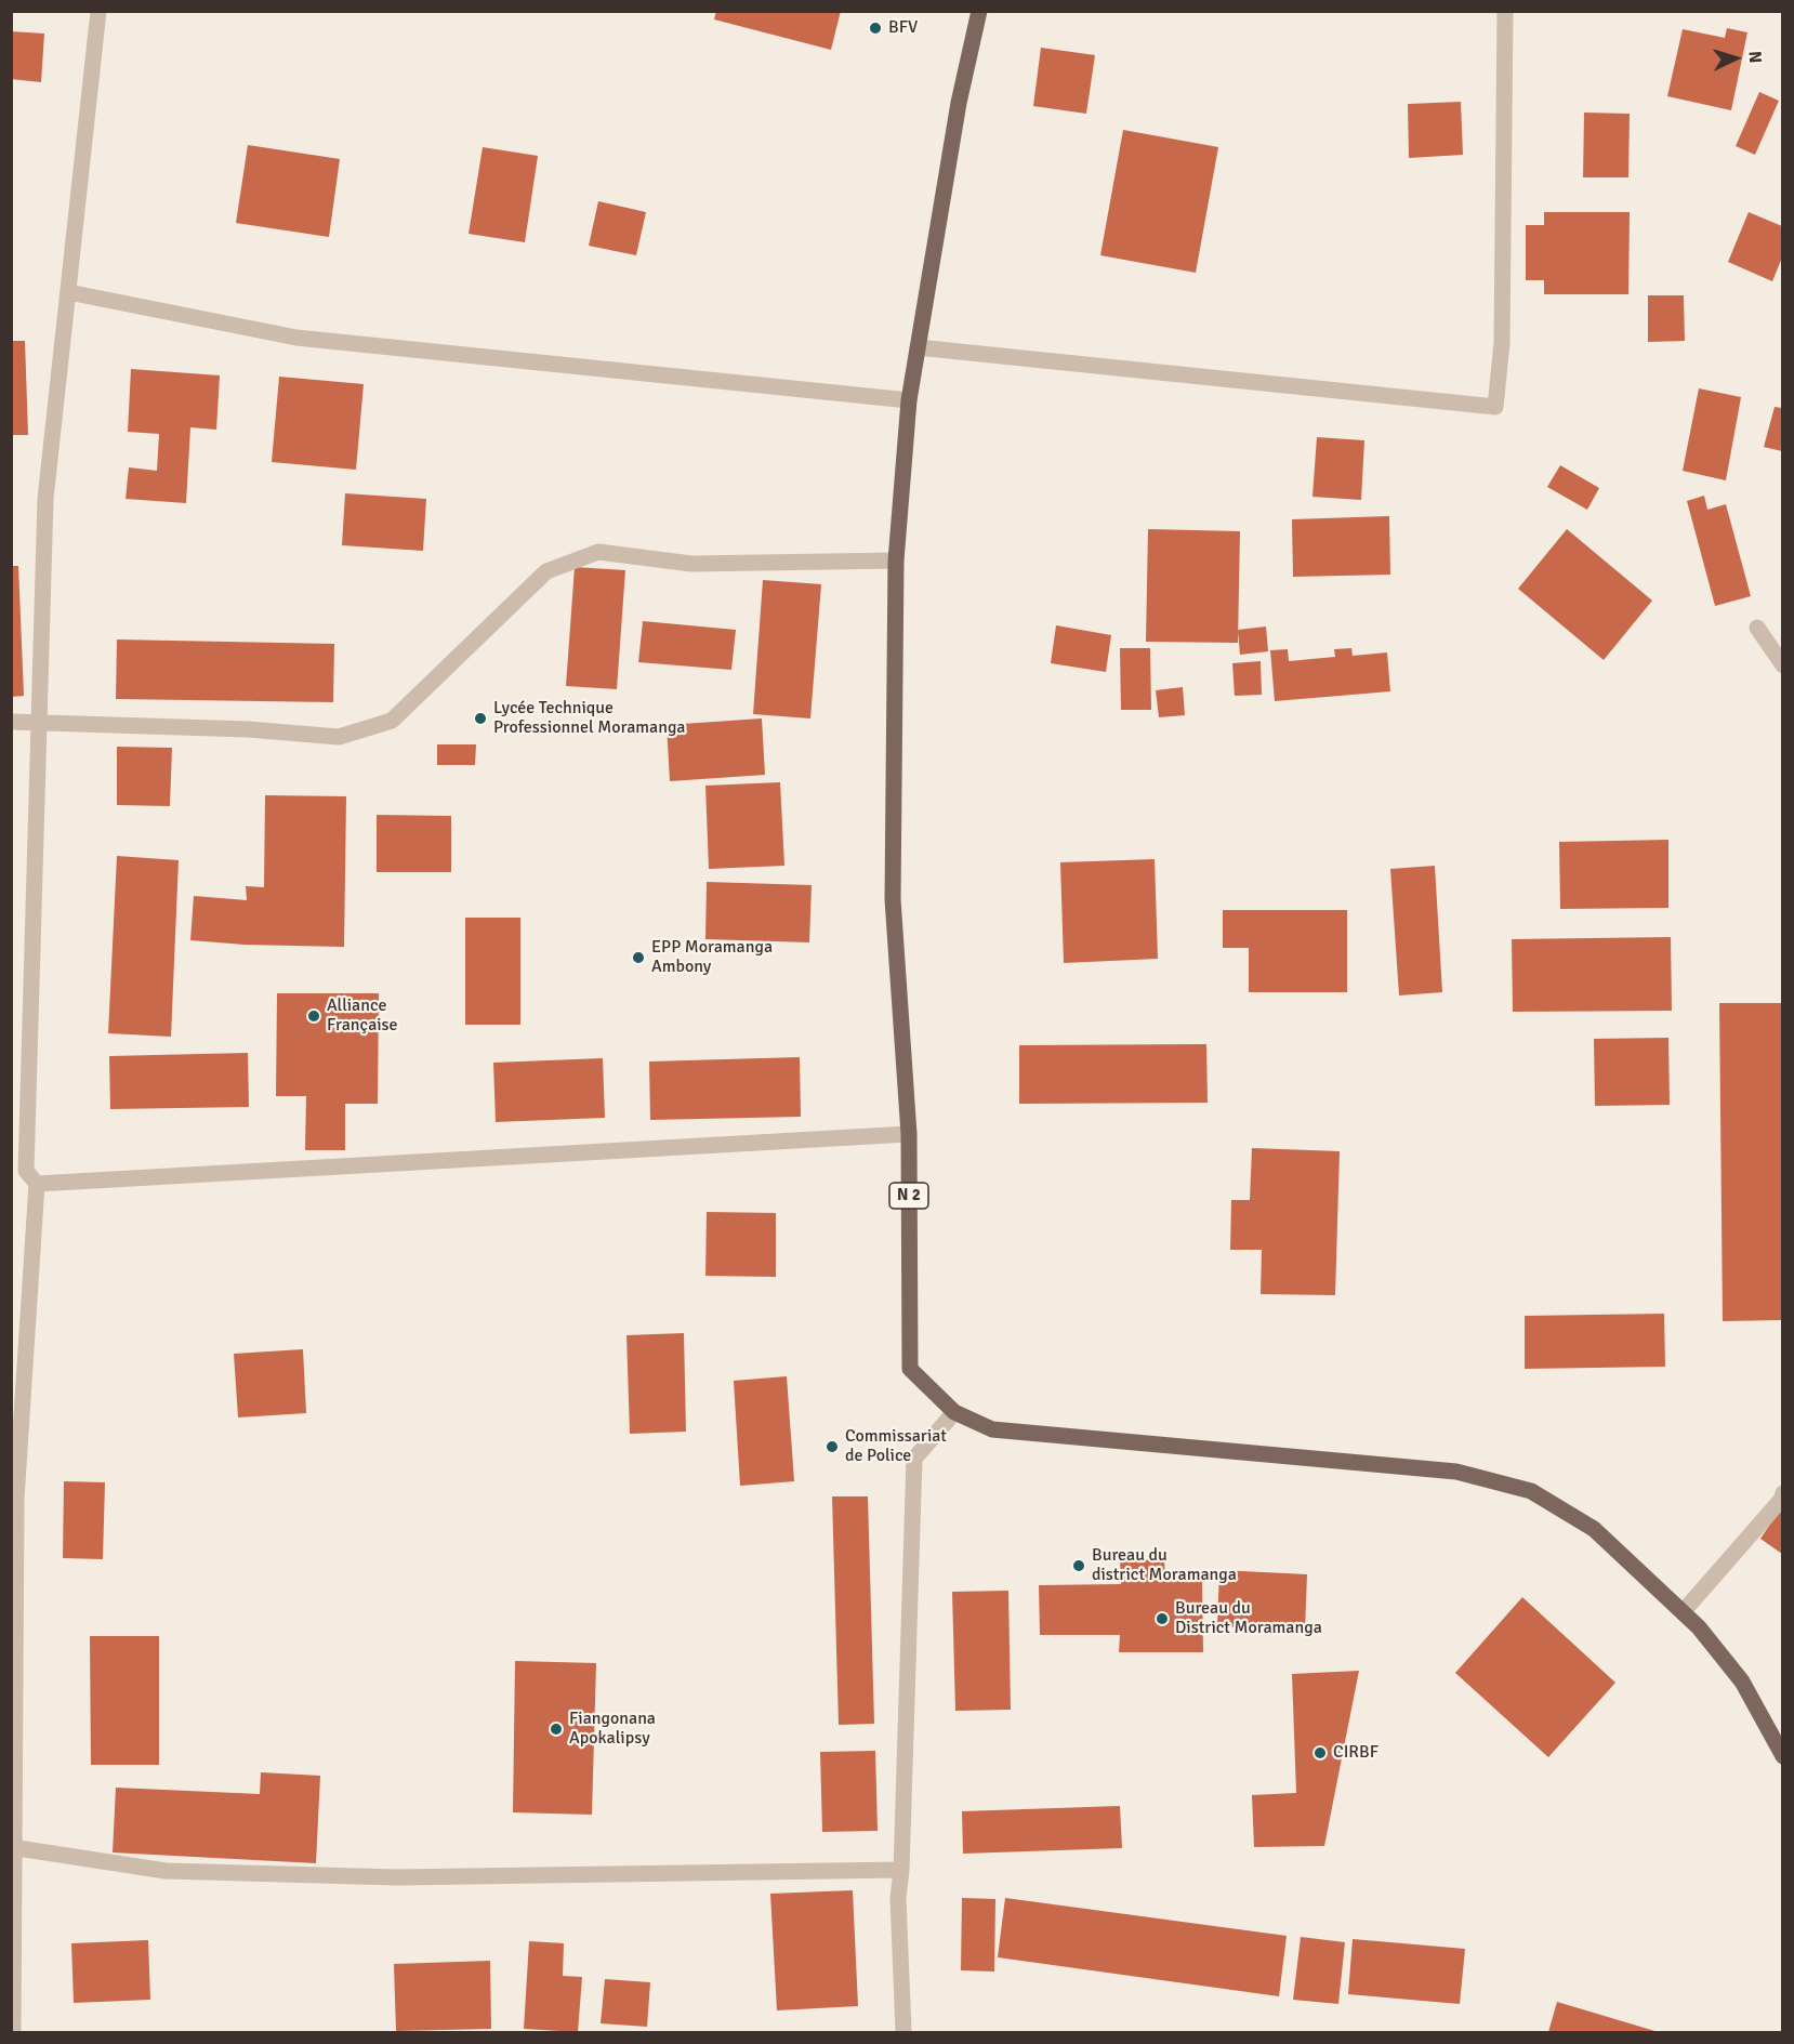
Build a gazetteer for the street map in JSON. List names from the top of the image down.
{
  "streets": {
    "main road": ["N 2"]
  },
  "places": [
    "BFV",
    "Lycée Technique Professionnel Moramanga",
    "EPP Moramanga Ambony",
    "Alliance Française",
    "Commissariat de Police",
    "Bureau du district Moramanga",
    "Bureau du District Moramanga",
    "Fiangonana Apokalipsy",
    "CIRBF"
  ],
  "north": "right"
}
